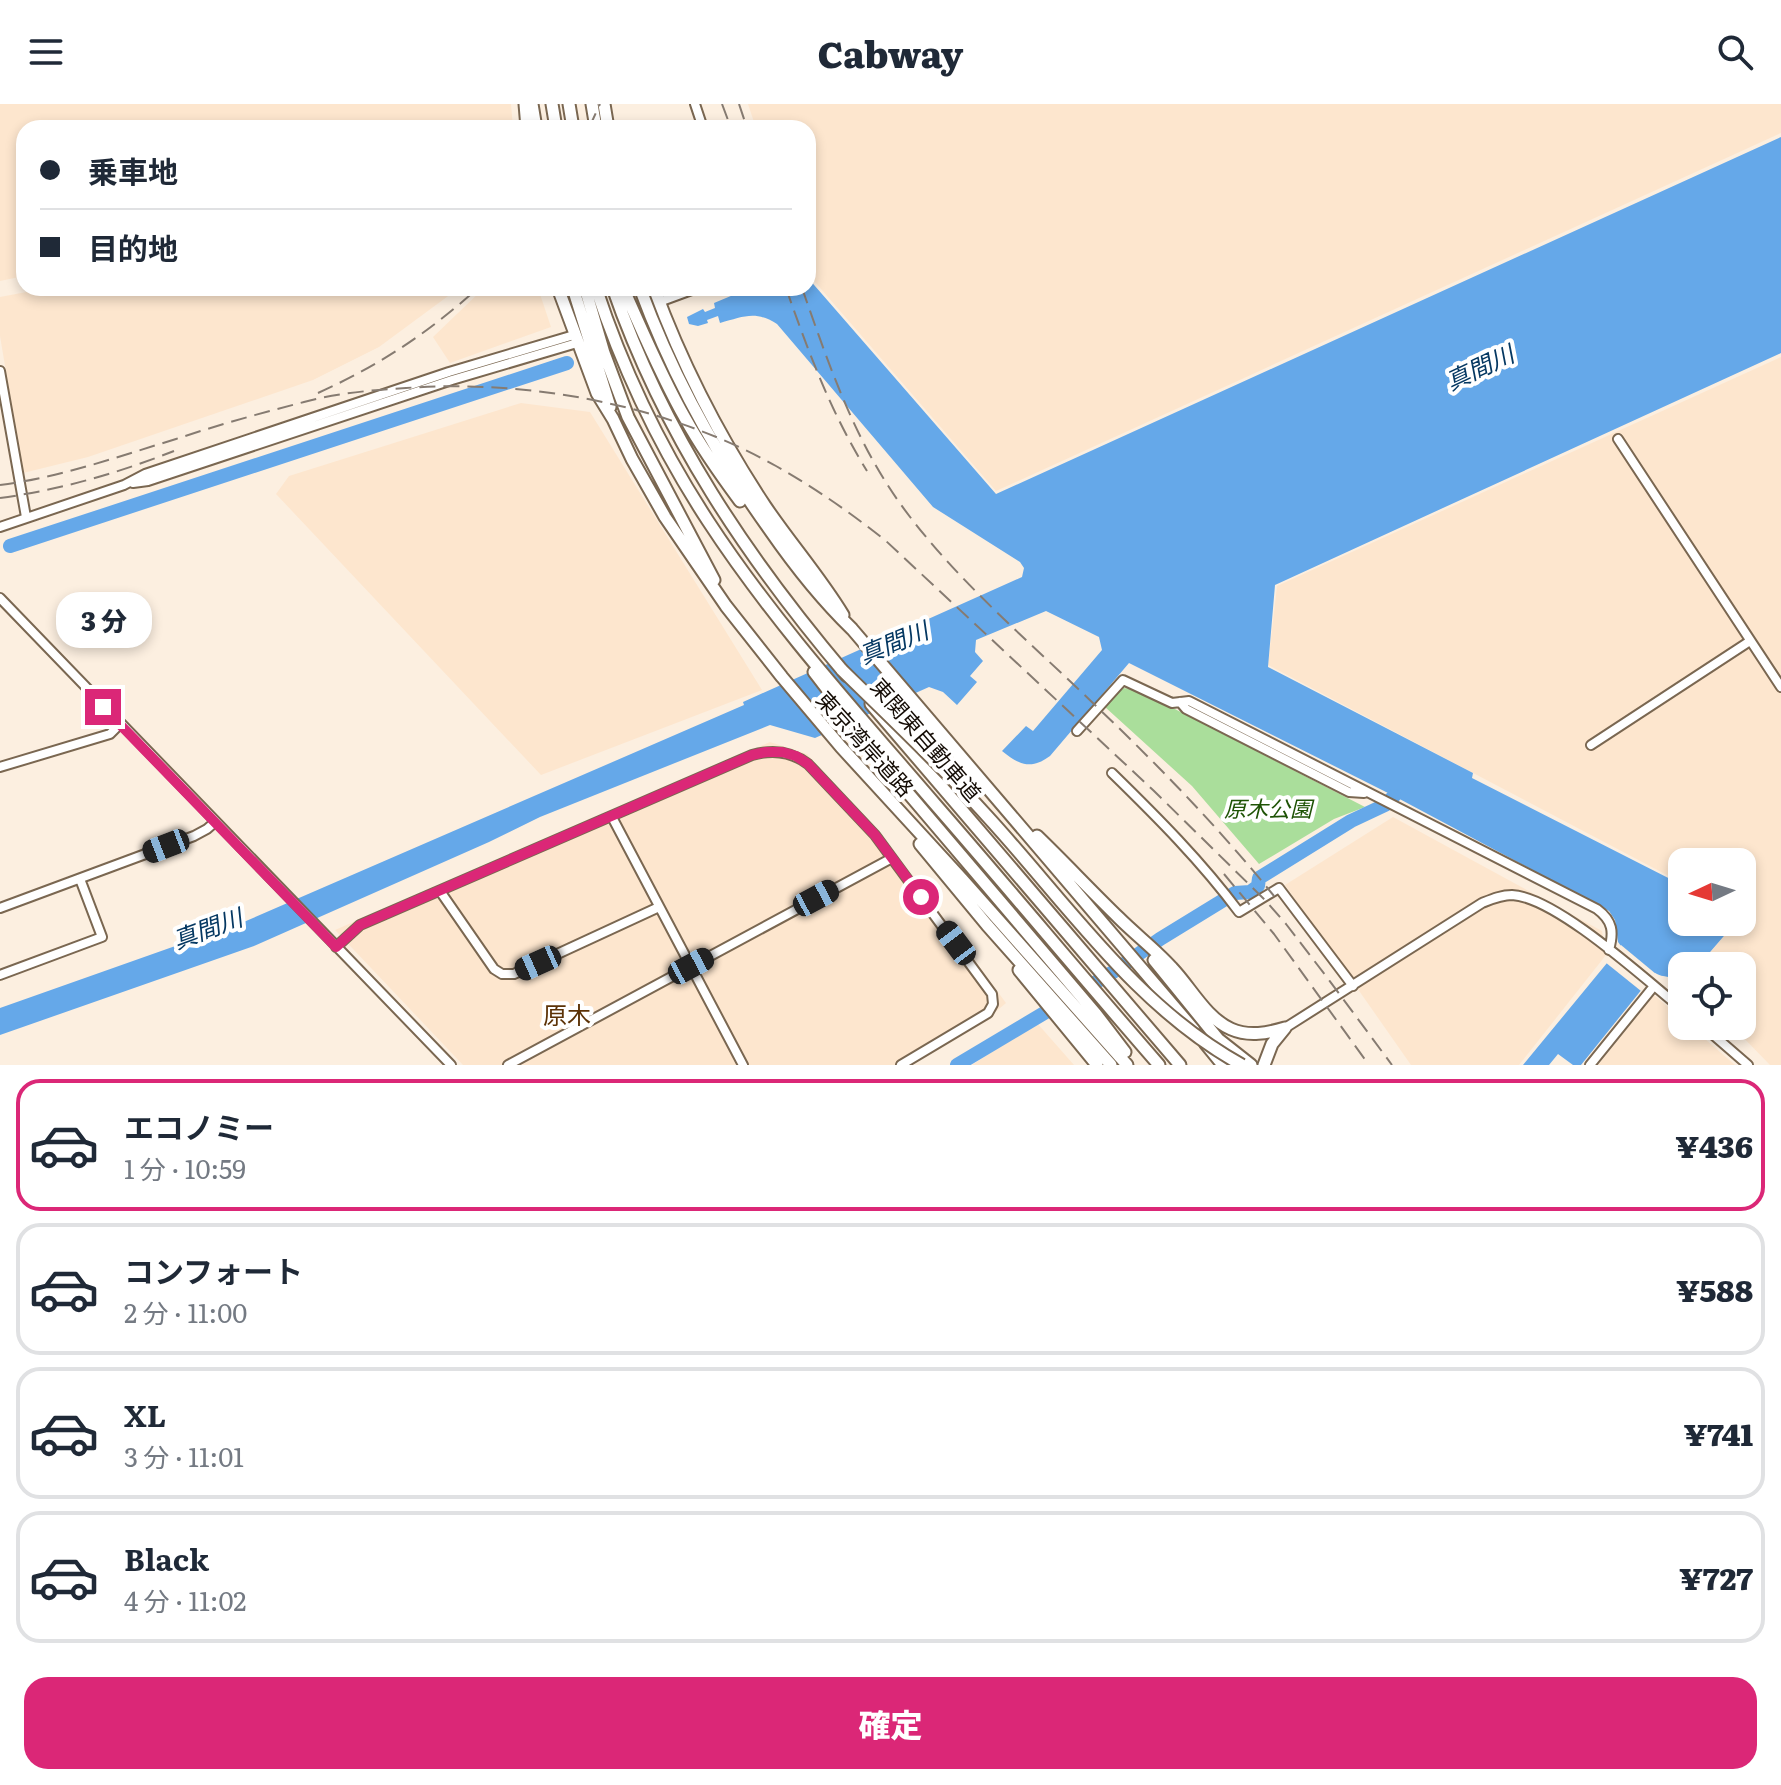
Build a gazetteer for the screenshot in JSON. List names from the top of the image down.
{
  "streets": {
    "highway": ["東関東自動車道", "東京湾岸道路"]
  },
  "districts": ["原木"],
  "water": ["真間川"],
  "parks": ["原木公園"],
  "north": "left",
  "page": {
    "header": "Cabway",
    "banner": ["乗車地", "目的地"],
    "bubble": "3 分",
    "list": [
      {
        "name": "エコノミー",
        "note": "1 分 · 10:59",
        "value": "¥436"
      },
      {
        "name": "コンフォート",
        "note": "2 分 · 11:00",
        "value": "¥588"
      },
      {
        "name": "XL",
        "note": "3 分 · 11:01",
        "value": "¥741"
      },
      {
        "name": "Black",
        "note": "4 分 · 11:02",
        "value": "¥727"
      }
    ],
    "buttons": "確定"
  }
}
